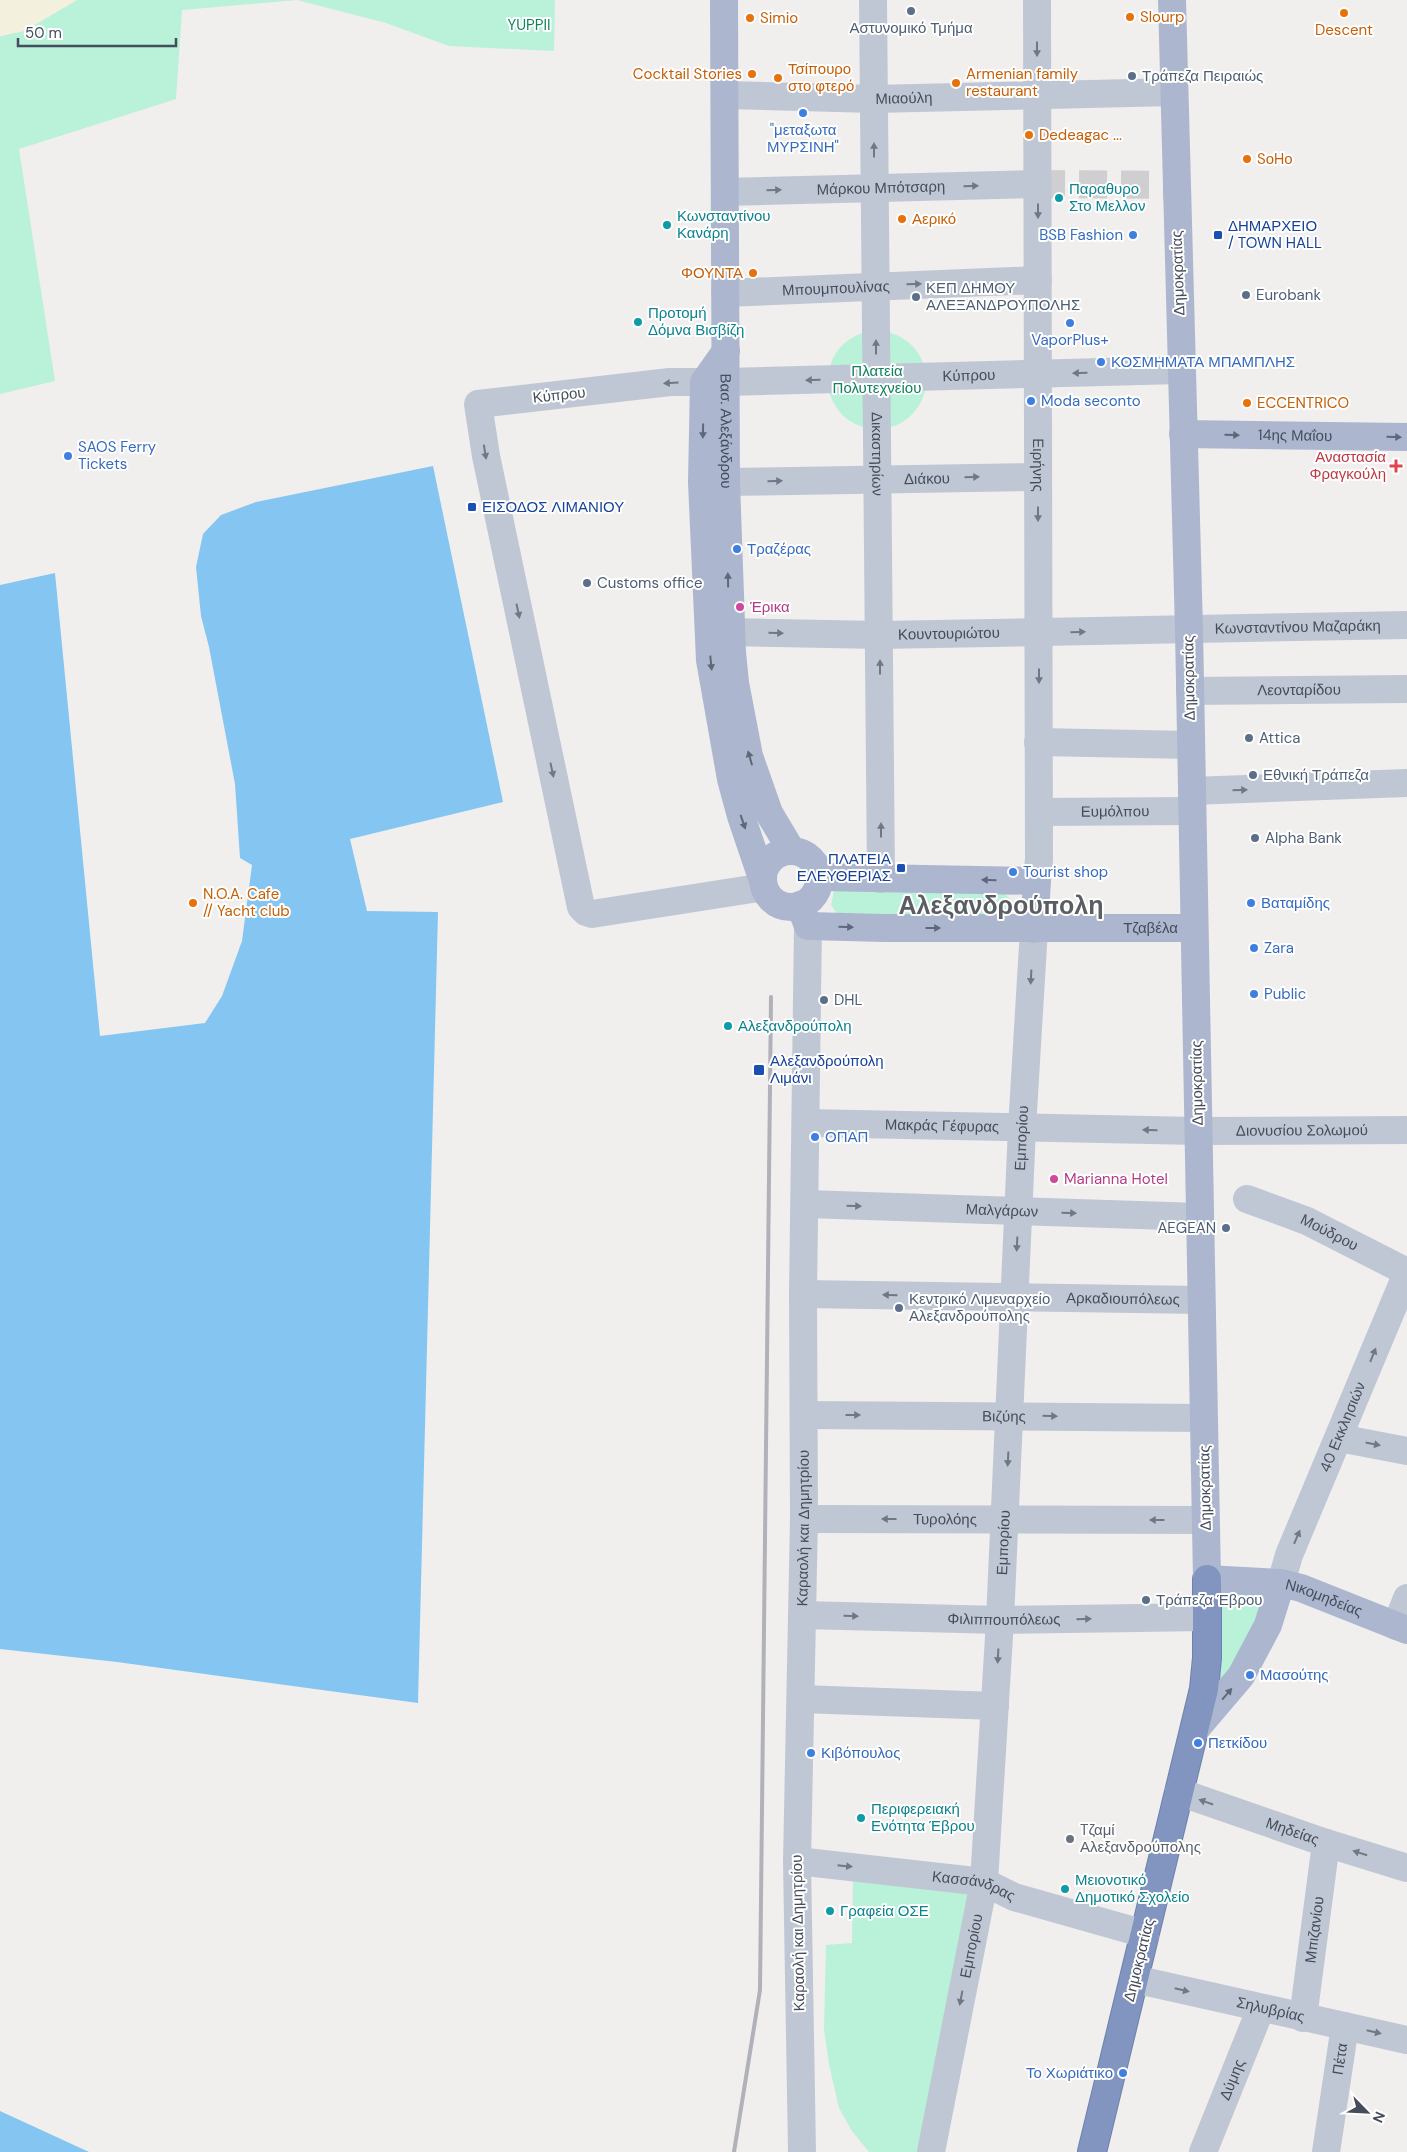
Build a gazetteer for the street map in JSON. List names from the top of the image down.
{
  "streets": {
    "highway": ["Δημοκρατίας"],
    "main road": [
      "Βασ. Αλεξάνδρου",
      "14ης Μαΐου",
      "Ειρήνης",
      "Τζαβέλα",
      "Νικομηδείας"
    ],
    "street": [
      "Μιαούλη",
      "Μάρκου Μπότσαρη",
      "Μπουμπουλίνας",
      "Κύπρου",
      "Δικαστηρίων",
      "Διάκου",
      "Κωνσταντίνου Μαζαράκη",
      "Κουντουριώτου",
      "Λεονταρίδου",
      "Ευμόλπου",
      "Μακράς Γέφυρας",
      "Διονυσίου Σολωμού",
      "Εμπορίου",
      "Μαλγάρων",
      "Μούδρου",
      "Αρκαδιουπόλεως",
      "Βιζύης",
      "40 Εκκλησιών",
      "Τυρολόης",
      "Καραολή και Δημητρίου",
      "Φιλιππουπόλεως",
      "Μηδείας",
      "Κασσάνδρας",
      "Μπιζανίου",
      "Σηλυβρίας",
      "Πέτα",
      "Δύμης"
    ]
  },
  "crossings": [
    ["Μιαούλη", "Δημοκρατίας"],
    ["Μιαούλη", "Βασ. Αλεξάνδρου"],
    ["Μιαούλη", "Δικαστηρίων"],
    ["Μιαούλη", "Ειρήνης"],
    ["Μάρκου Μπότσαρη", "Βασ. Αλεξάνδρου"],
    ["Μάρκου Μπότσαρη", "Δικαστηρίων"],
    ["Μάρκου Μπότσαρη", "Ειρήνης"],
    ["Δημοκρατίας", "Κύπρου"],
    ["Δημοκρατίας", "14ης Μαΐου"],
    ["Δημοκρατίας", "Κωνσταντίνου Μαζαράκη"],
    ["Δημοκρατίας", "Κουντουριώτου"],
    ["Δημοκρατίας", "Λεονταρίδου"],
    ["Δημοκρατίας", "Ευμόλπου"],
    ["Δημοκρατίας", "Τζαβέλα"],
    ["Δημοκρατίας", "Μακράς Γέφυρας"],
    ["Δημοκρατίας", "Διονυσίου Σολωμού"],
    ["Δημοκρατίας", "Μαλγάρων"],
    ["Δημοκρατίας", "Αρκαδιουπόλεως"],
    ["Δημοκρατίας", "Βιζύης"],
    ["Δημοκρατίας", "Τυρολόης"],
    ["Δημοκρατίας", "Νικομηδείας"],
    ["Δημοκρατίας", "Φιλιππουπόλεως"],
    ["Δημοκρατίας", "Μηδείας"],
    ["Δημοκρατίας", "Κασσάνδρας"],
    ["Δημοκρατίας", "Σηλυβρίας"],
    ["Μπουμπουλίνας", "Βασ. Αλεξάνδρου"],
    ["Μπουμπουλίνας", "Δικαστηρίων"],
    ["Μπουμπουλίνας", "Ειρήνης"],
    ["Κύπρου", "Βασ. Αλεξάνδρου"],
    ["Κύπρου", "Δικαστηρίων"],
    ["Κύπρου", "Ειρήνης"],
    ["Κύπρου", "Τζαβέλα"],
    ["Κύπρου", "Καραολή και Δημητρίου"],
    ["Βασ. Αλεξάνδρου", "Διάκου"],
    ["Βασ. Αλεξάνδρου", "Κουντουριώτου"],
    ["Βασ. Αλεξάνδρου", "Τζαβέλα"],
    ["Βασ. Αλεξάνδρου", "Καραολή και Δημητρίου"],
    ["Δικαστηρίων", "Διάκου"],
    ["Δικαστηρίων", "Κουντουριώτου"],
    ["Ειρήνης", "Διάκου"],
    ["Ειρήνης", "Κουντουριώτου"],
    ["Ειρήνης", "Ευμόλπου"],
    ["Ειρήνης", "Τζαβέλα"],
    ["Ειρήνης", "Εμπορίου"],
    ["Κωνσταντίνου Μαζαράκη", "Κουντουριώτου"],
    ["Τζαβέλα", "Εμπορίου"],
    ["Τζαβέλα", "Καραολή και Δημητρίου"],
    ["Μακράς Γέφυρας", "Διονυσίου Σολωμού"],
    ["Μακράς Γέφυρας", "Εμπορίου"],
    ["Μακράς Γέφυρας", "Καραολή και Δημητρίου"],
    ["Εμπορίου", "Μαλγάρων"],
    ["Εμπορίου", "Αρκαδιουπόλεως"],
    ["Εμπορίου", "Βιζύης"],
    ["Εμπορίου", "Τυρολόης"],
    ["Εμπορίου", "Φιλιππουπόλεως"],
    ["Εμπορίου", "Κασσάνδρας"],
    ["Μαλγάρων", "Καραολή και Δημητρίου"],
    ["Μούδρου", "40 Εκκλησιών"],
    ["Αρκαδιουπόλεως", "Καραολή και Δημητρίου"],
    ["Βιζύης", "Καραολή και Δημητρίου"],
    ["40 Εκκλησιών", "Νικομηδείας"],
    ["Τυρολόης", "Καραολή και Δημητρίου"],
    ["Καραολή και Δημητρίου", "Φιλιππουπόλεως"],
    ["Καραολή και Δημητρίου", "Κασσάνδρας"],
    ["Μηδείας", "Μπιζανίου"],
    ["Μπιζανίου", "Σηλυβρίας"],
    ["Σηλυβρίας", "Πέτα"],
    ["Σηλυβρίας", "Δύμης"]
  ],
  "one_way": [
    "Μάρκου Μπότσαρη",
    "Μπουμπουλίνας",
    "14ης Μαΐου",
    "Δικαστηρίων",
    "Ειρήνης",
    "Διάκου",
    "Ευμόλπου",
    "Μακράς Γέφυρας",
    "Εμπορίου",
    "Μαλγάρων",
    "Αρκαδιουπόλεως",
    "Βιζύης",
    "40 Εκκλησιών",
    "Μηδείας",
    "Σηλυβρίας"
  ],
  "districts": ["Αλεξανδρούπολη"],
  "parks": ["YUPPII", "Πλατεία Πολυτεχνείου"],
  "places": {
    "other": [
      "Αστυνομικό Τμήμα",
      "Descent",
      "Slourp",
      "Simio",
      "Cocktail Stories",
      "Τράπεζα Πειραιώς",
      "Τσίπουρο στο φτερό",
      "Armenian family restaurant",
      "\"μεταξωτα ΜΥΡΣΙΝΗ\"",
      "Dedeagac ...",
      "SοHο",
      "Παραθυρο Στο Μελλον",
      "Αερικό",
      "Κωνσταντίνου Κανάρη",
      "BSB Fashion",
      "ΦΟΥΝΤΑ",
      "Eurobank",
      "ΚΕΠ ΔΗΜΟΥ ΑΛΕΞΑΝΔΡΟΥΠΟΛΗΣ",
      "Προτομή Δόμνα Βισβίζη",
      "VaporPlus+",
      "ΚΟΣΜΗΜΑΤΑ ΜΠΑΜΠΛΗΣ",
      "Moda seconto",
      "ECCENTRICO",
      "SAOS Ferry Tickets",
      "Τραζέρας",
      "Customs office",
      "Έρικα",
      "Attica",
      "Εθνική Τράπεζα",
      "Alpha Bank",
      "Tourist shop",
      "N.O.A. Cafe // Yacht club",
      "Βαταμίδης",
      "Zara",
      "Public",
      "DHL",
      "Αλεξανδρούπολη",
      "ΟΠΑΠ",
      "Marianna Hotel",
      "AEGEAN",
      "Κεντρικό Λιμεναρχείο Αλεξανδρούπολης",
      "Τράπεζα Έβρου",
      "Μασούτης",
      "Πετκίδου",
      "Κιβόπουλος",
      "Περιφερειακή Ενότητα Έβρου",
      "Tζαμί Αλεξανδρούπολης",
      "Μειονοτικό Δημοτικό Σχολείο",
      "Γραφεία ΟΣΕ",
      "Το Χωριάτικο"
    ],
    "transit": [
      "ΔΗΜΑΡΧΕΙΟ / TOWN HALL",
      "ΕΙΣΟΔΟΣ ΛΙΜΑΝΙΟΥ",
      "ΠΛΑΤΕΙΑ ΕΛΕΥΘΕΡΙΑΣ",
      "Αλεξανδρούπολη Λιμάνι"
    ],
    "health": ["Αναστασία Φραγκούλη"]
  },
  "scale_bar": "50 m",
  "north": "bottom right"
}
